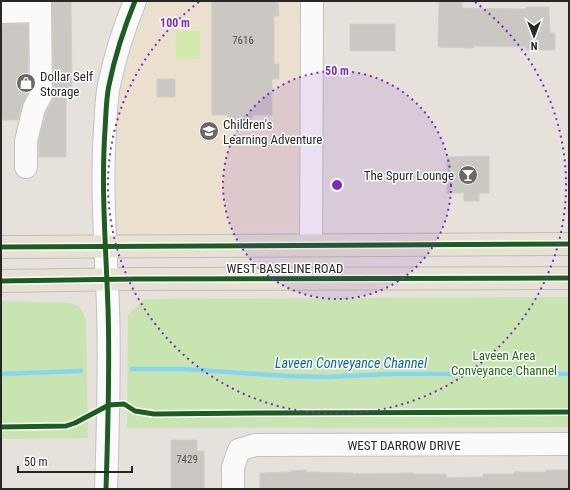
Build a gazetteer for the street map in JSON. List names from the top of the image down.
{
  "streets": {
    "main road": ["WEST BASELINE ROAD"],
    "street": ["WEST DARROW DRIVE"]
  },
  "water": ["Laveen Conveyance Channel"],
  "parks": ["Laveen Area Conveyance Channel"],
  "places": {
    "shop": ["Dollar Self Storage"],
    "school or university": ["Children's Learning Adventure"],
    "bar": ["The Spurr Lounge"]
  },
  "house_numbers": ["7616", "7429"],
  "scale_bar": "50 m",
  "north": "bottom",
  "rings": ["100 m", "50 m"]
}
